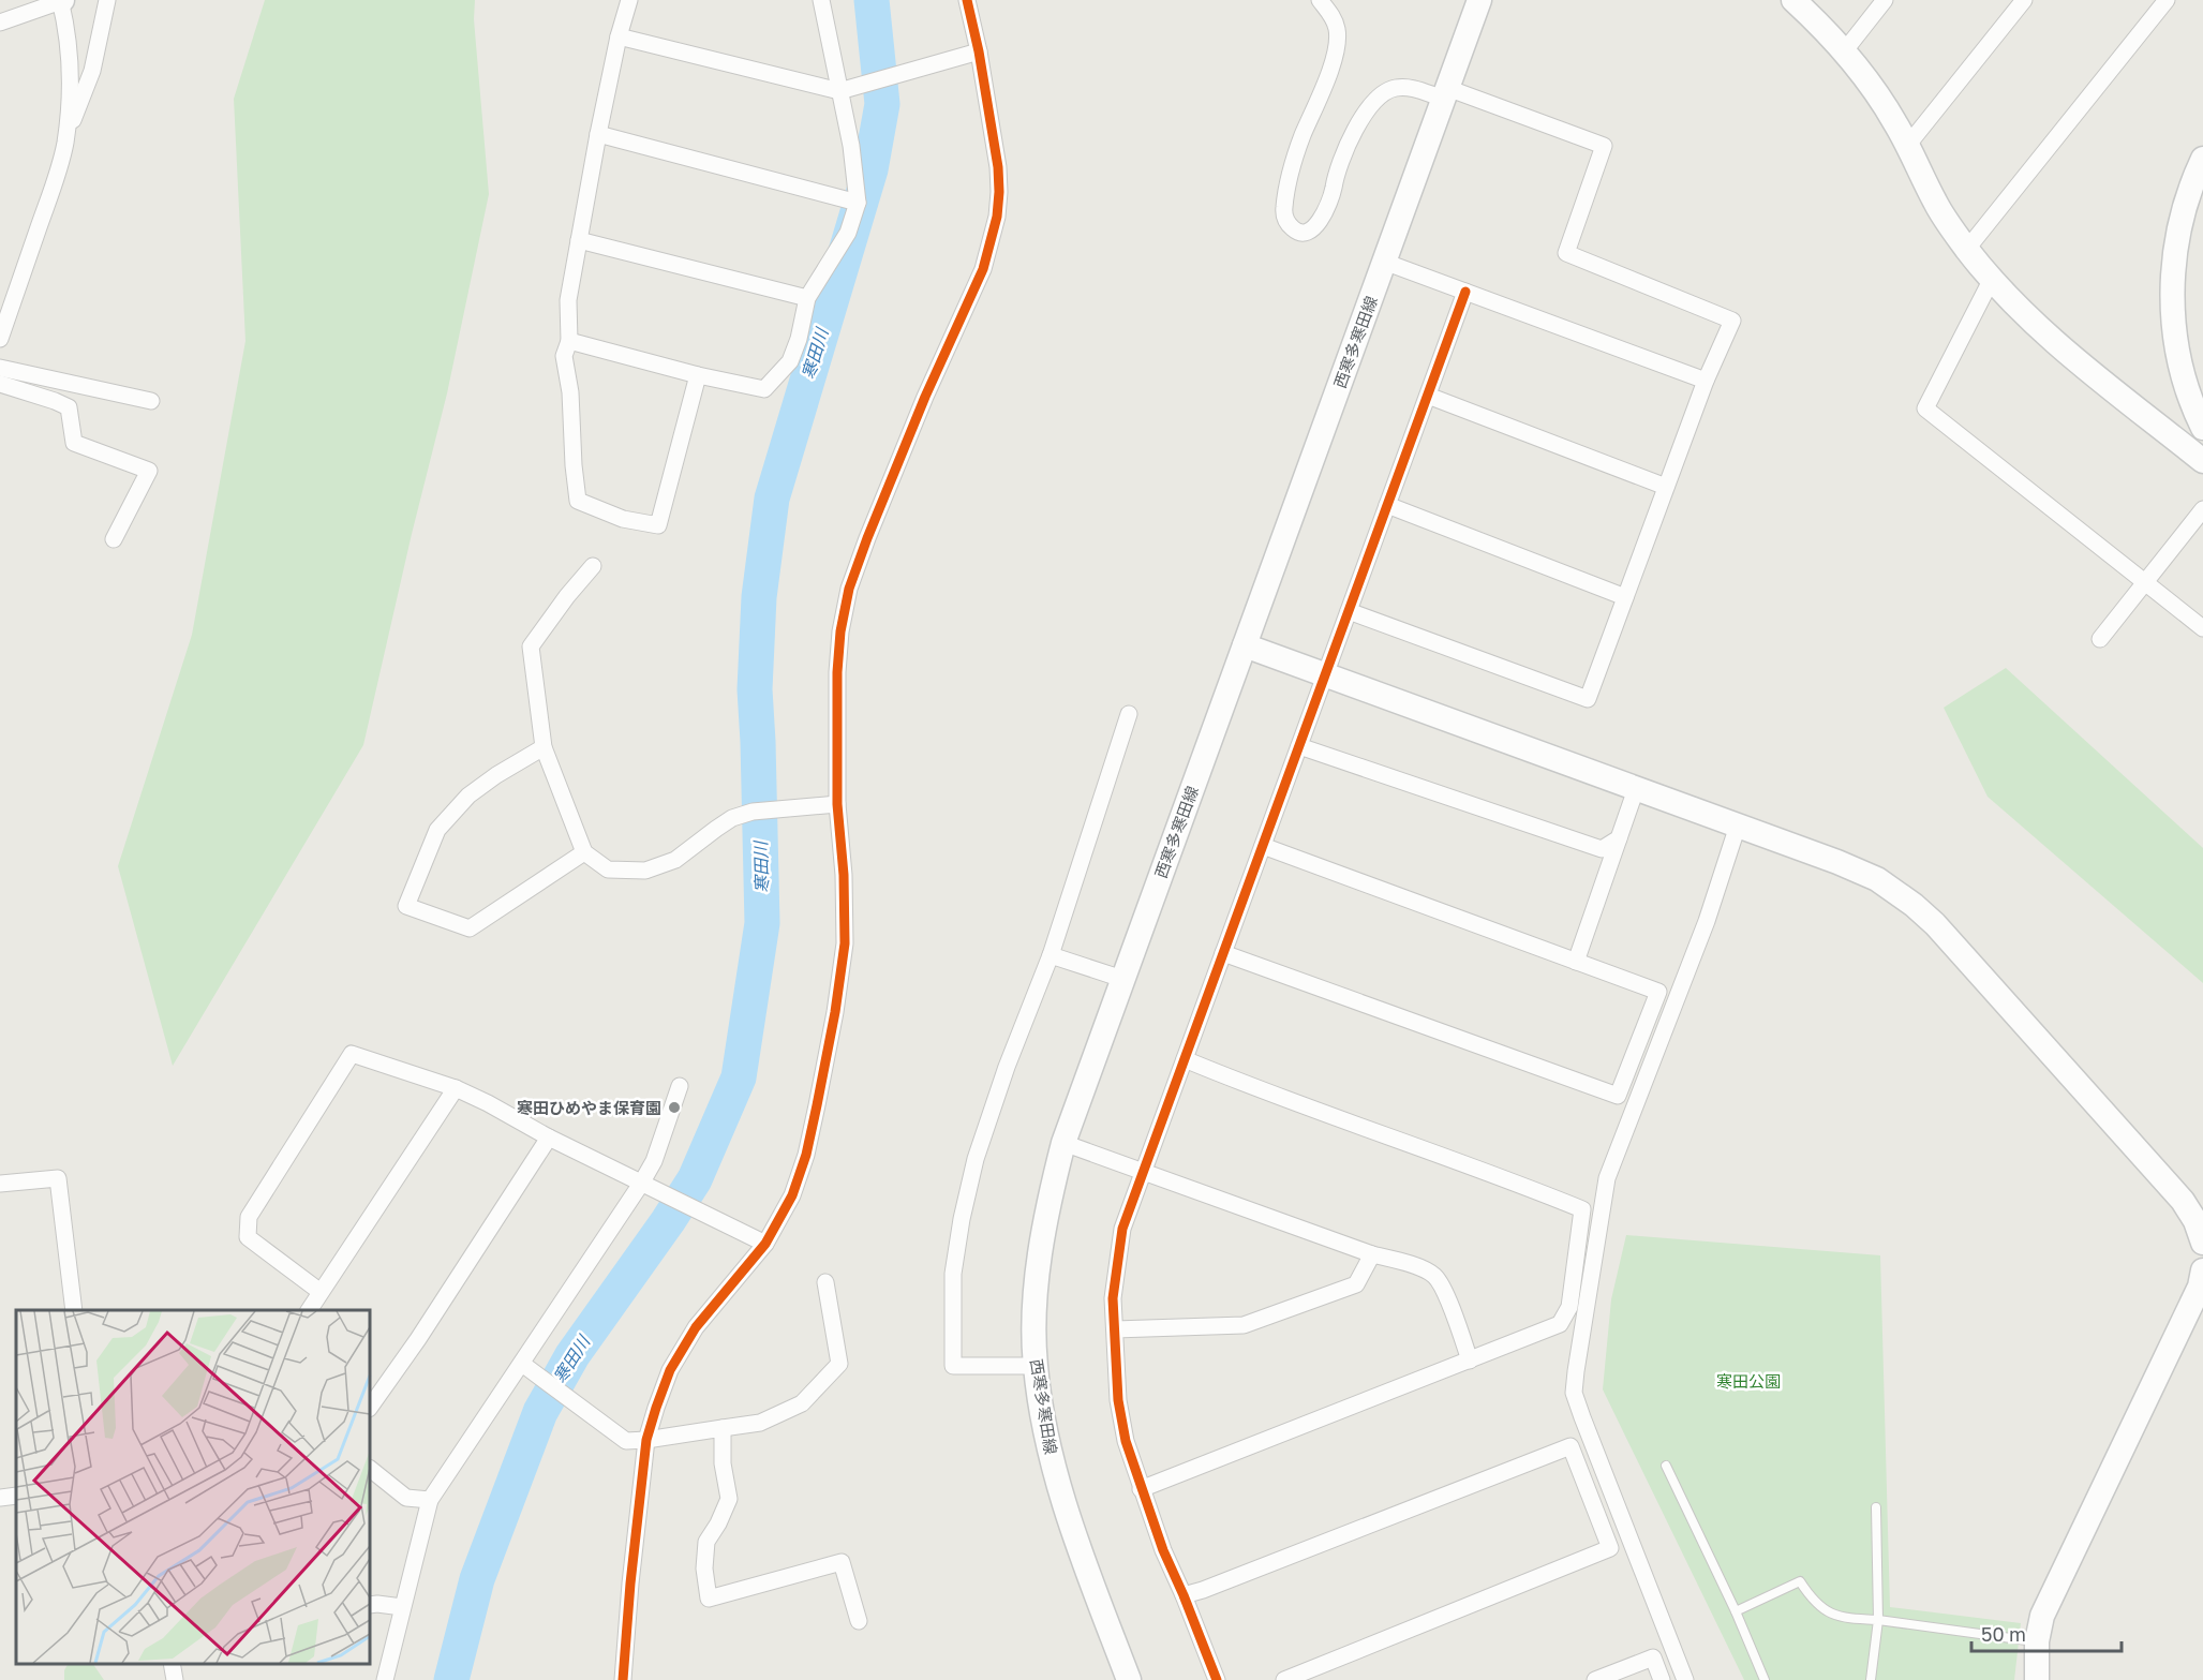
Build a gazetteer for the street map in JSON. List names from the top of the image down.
{
  "streets": {
    "street": ["西寒多寒田線"]
  },
  "water": ["寒田川"],
  "parks": ["寒田公園"],
  "places": ["寒田ひめやま保育園"],
  "scale_bar": "50 m"
}
